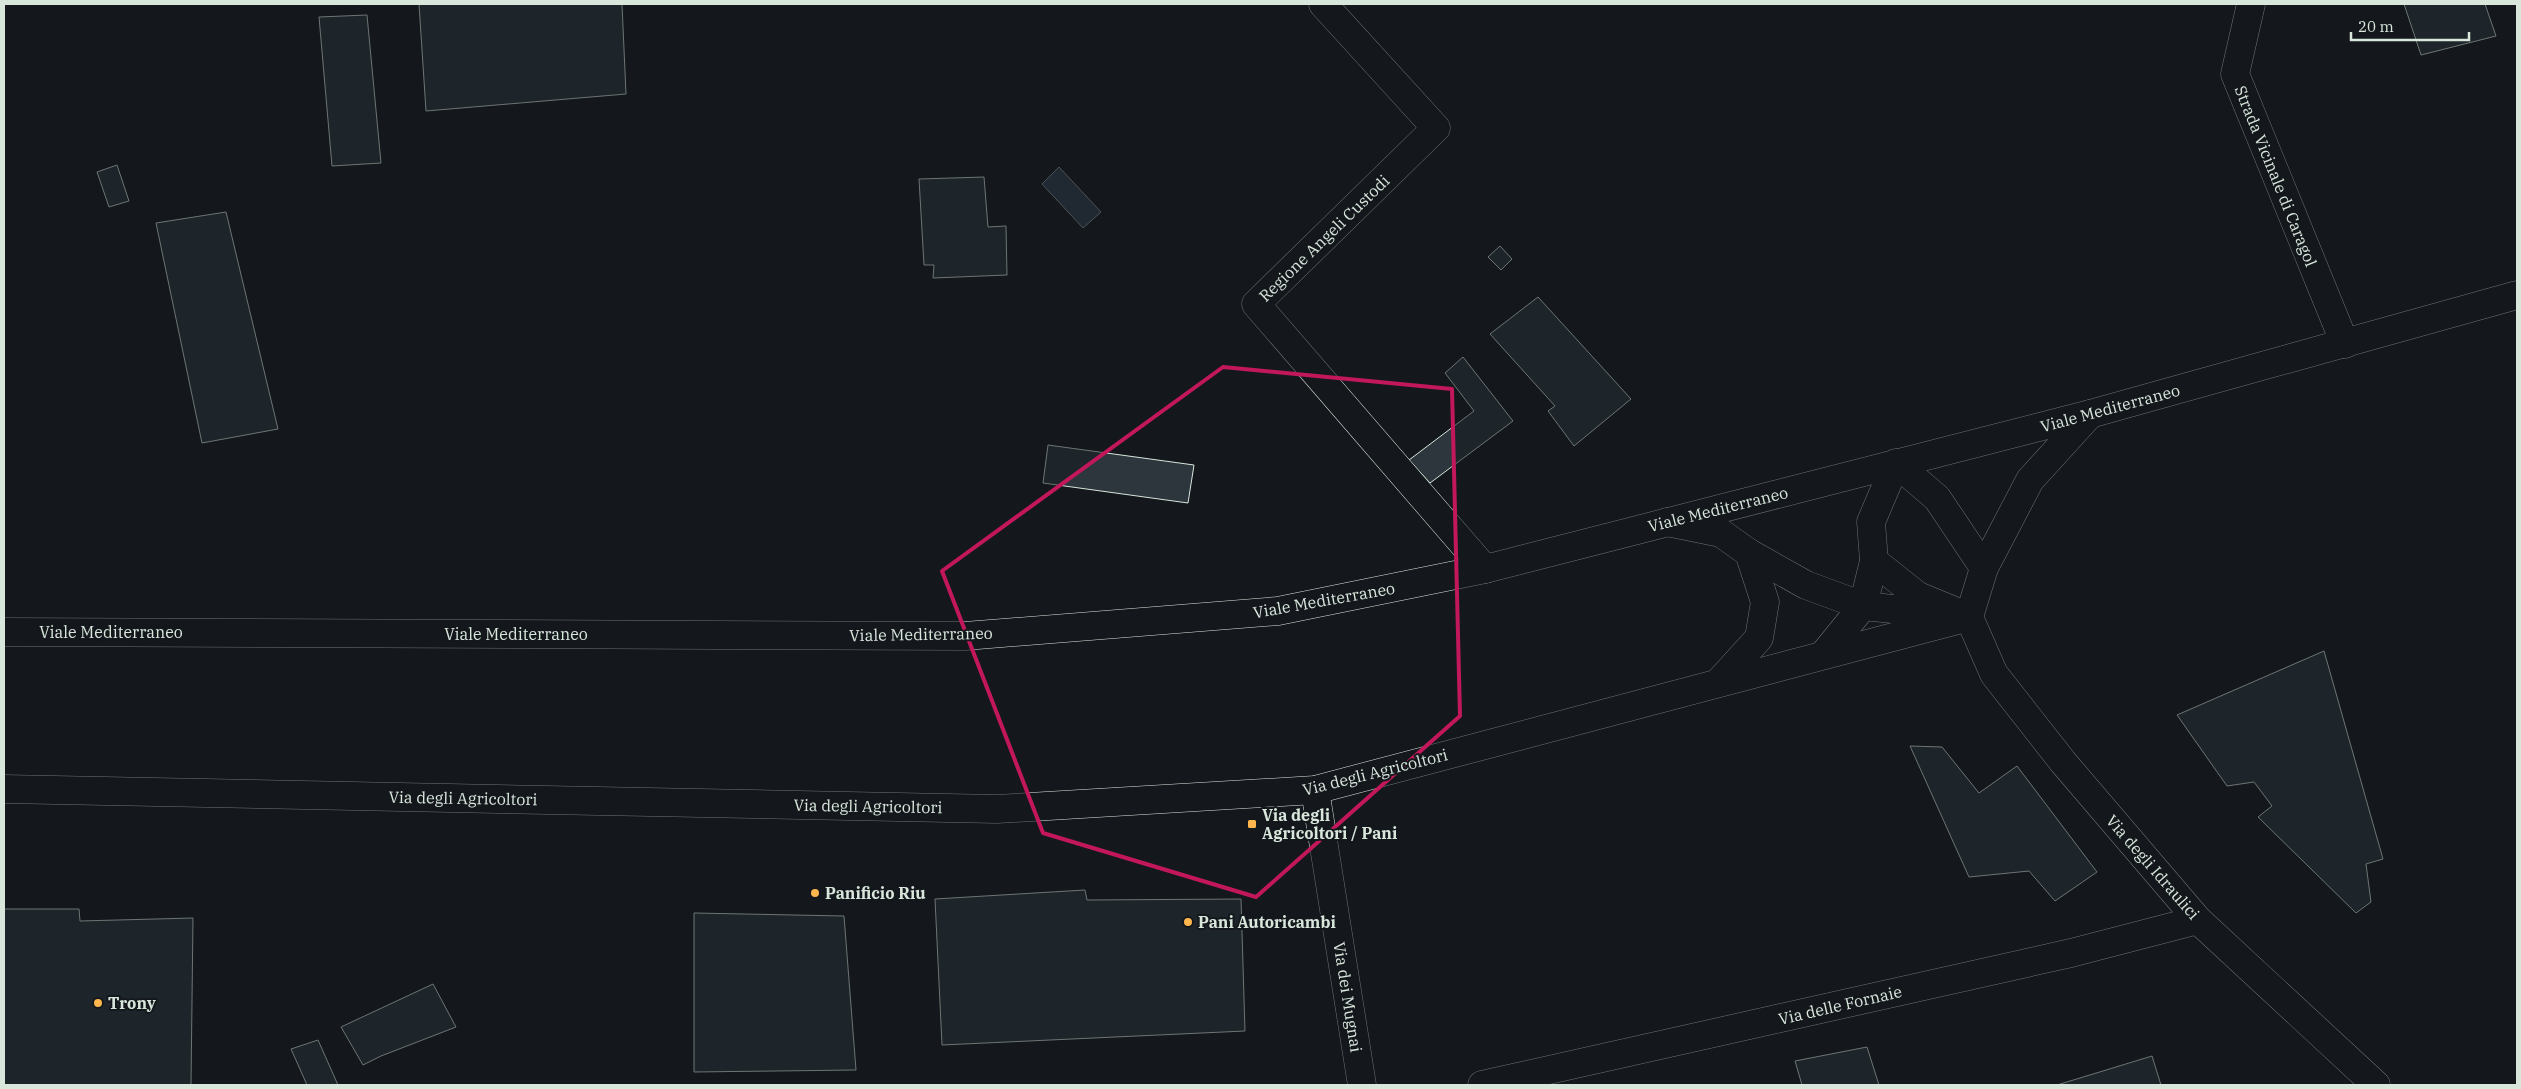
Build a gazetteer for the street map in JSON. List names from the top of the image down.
{
  "streets": {
    "street": [
      "Strada Vicinale di Caragol",
      "Regione Angeli Custodi",
      "Viale Mediterraneo",
      "Via degli Agricoltori",
      "Via degli Idraulici",
      "Via dei Mugnai",
      "Via delle Fornaie"
    ]
  },
  "crossings": [
    ["Strada Vicinale di Caragol", "Viale Mediterraneo"],
    ["Regione Angeli Custodi", "Viale Mediterraneo"],
    ["Via degli Agricoltori", "Via degli Idraulici"],
    ["Via degli Agricoltori", "Via dei Mugnai"],
    ["Via degli Idraulici", "Via delle Fornaie"]
  ],
  "places": {
    "transit": ["Via degli Agricoltori / Pani"],
    "other": ["Panificio Riu", "Pani Autoricambi", "Trony"]
  },
  "scale_bar": "20 m"
}
